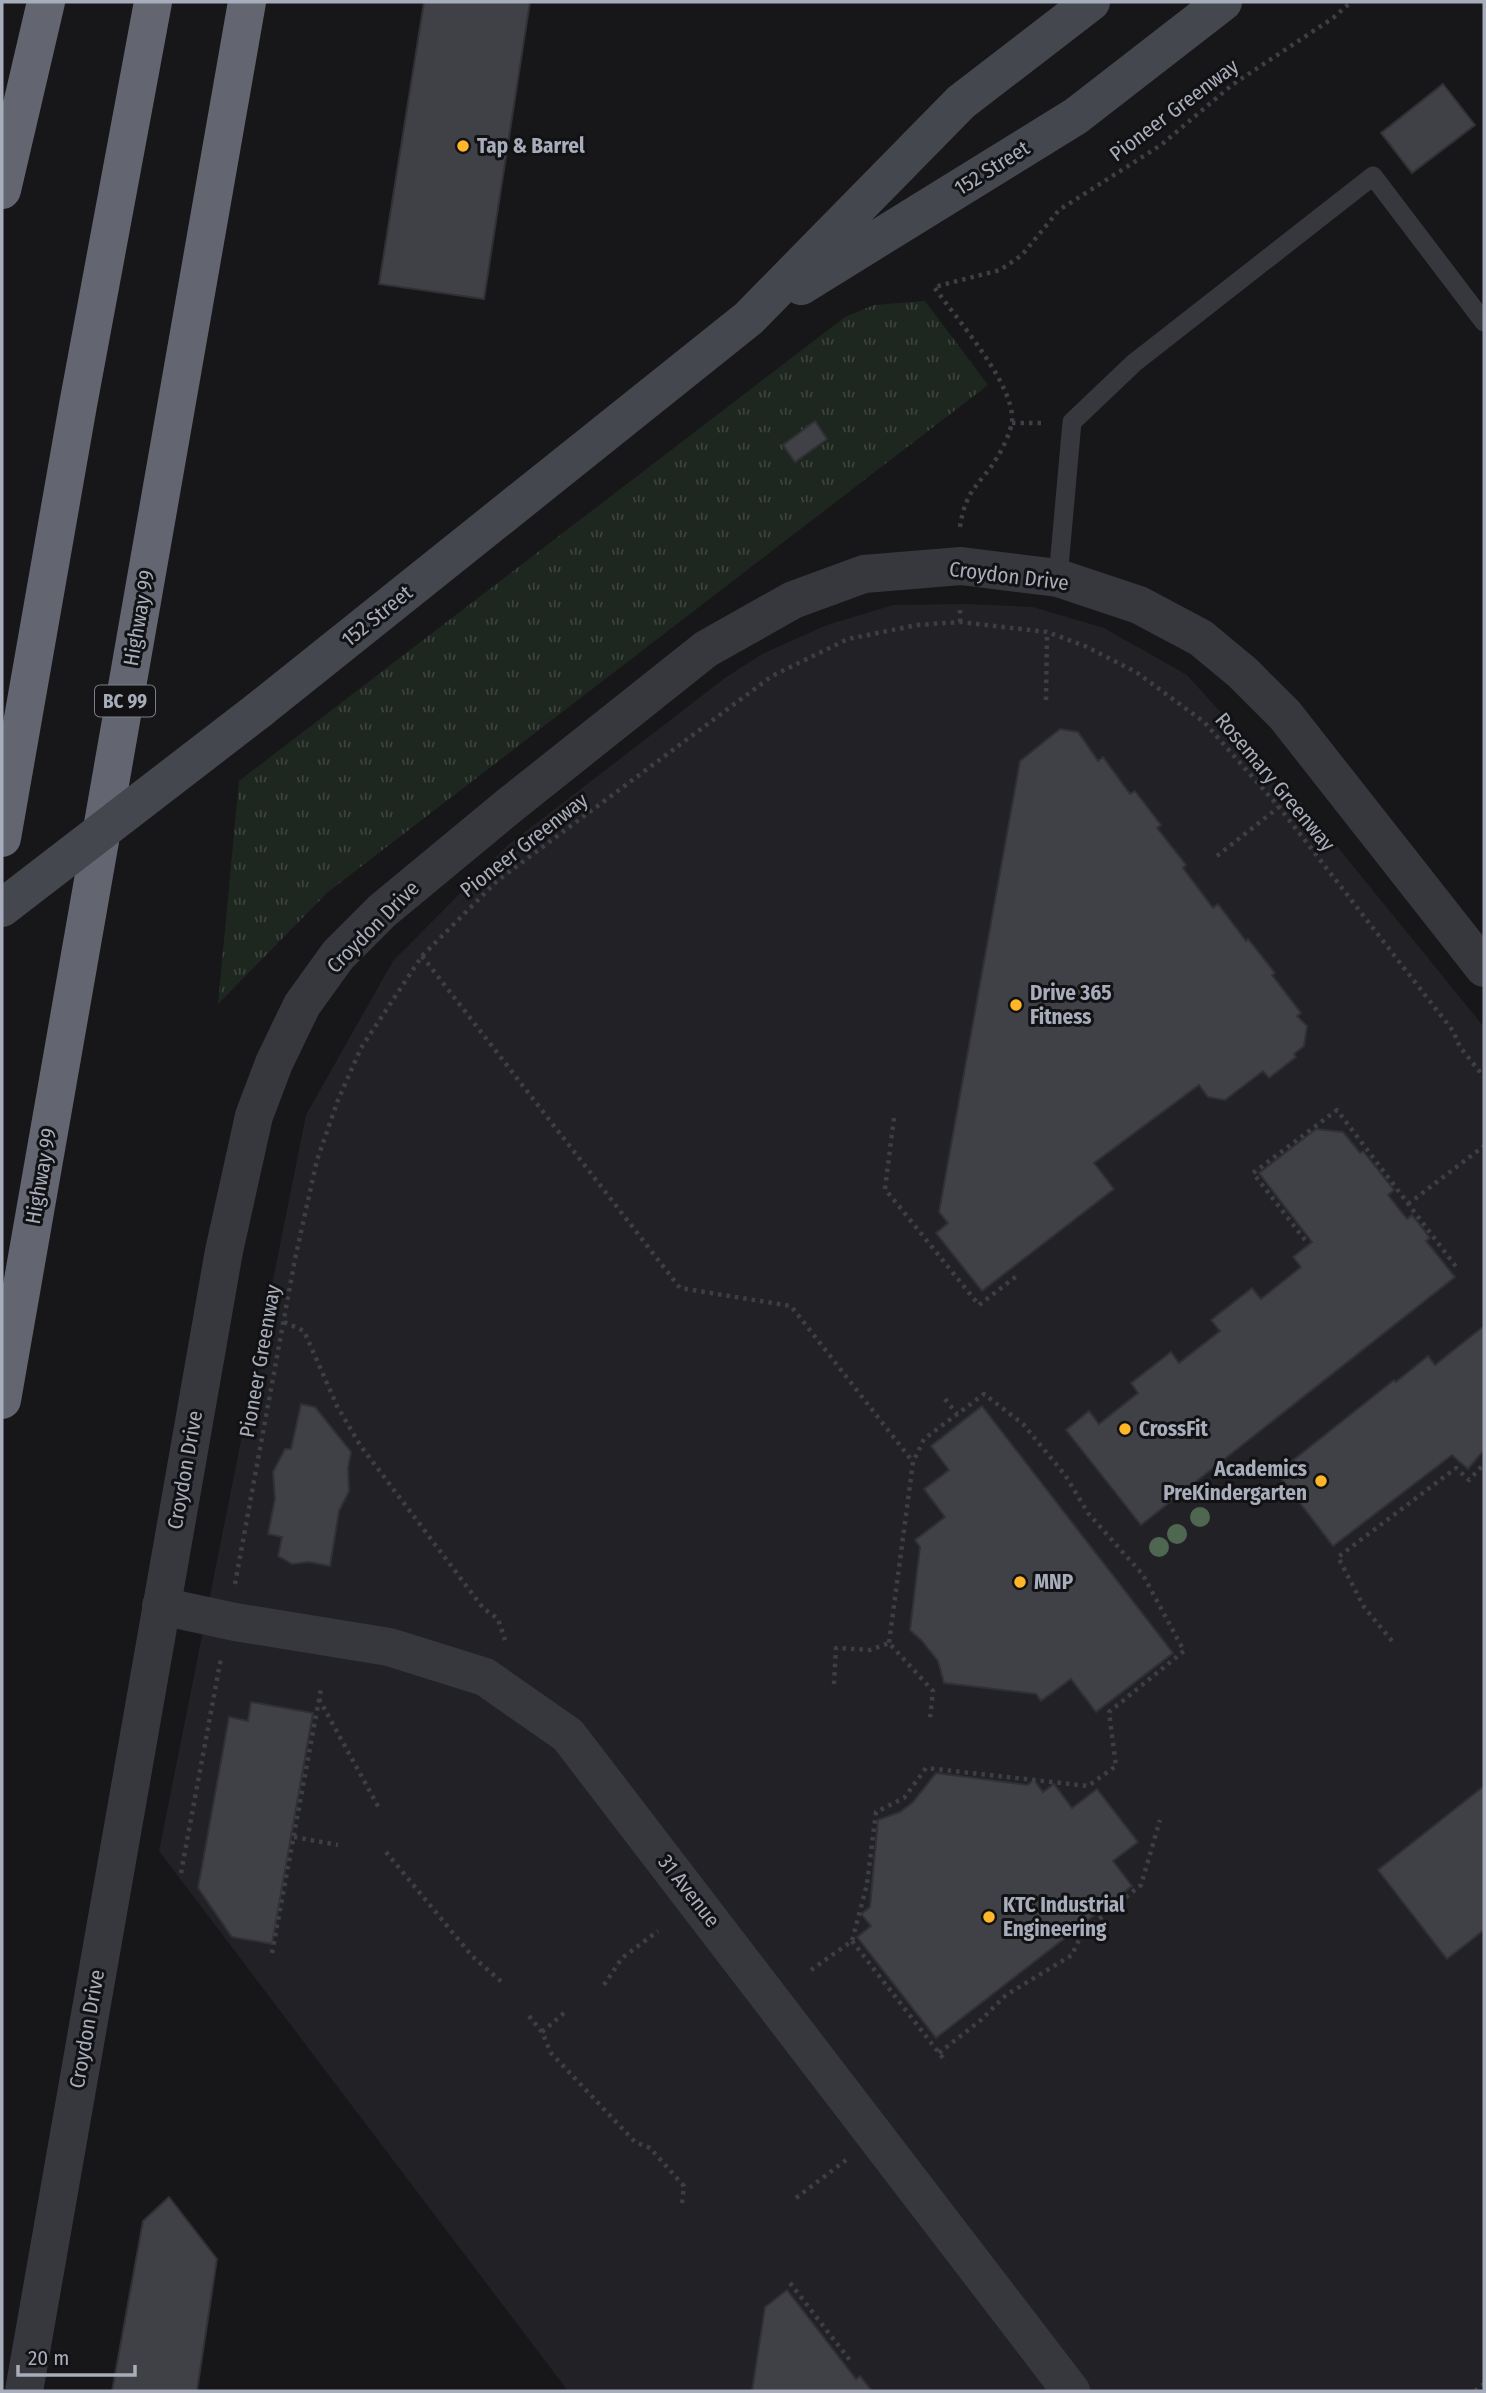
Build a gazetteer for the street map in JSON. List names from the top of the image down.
{
  "streets": {
    "highway": ["Highway 99", "BC 99"],
    "main road": ["152 Street"],
    "street": ["Croydon Drive", "31 Avenue"],
    "path": ["Pioneer Greenway", "Rosemary Greenway"]
  },
  "crossings": [
    ["Pioneer Greenway", "Rosemary Greenway"],
    ["Croydon Drive", "31 Avenue"]
  ],
  "places": [
    "Tap & Barrel",
    "Drive 365 Fitness",
    "CrossFit",
    "Academics PreKindergarten",
    "MNP",
    "KTC Industrial Engineering"
  ],
  "scale_bar": "20 m"
}
